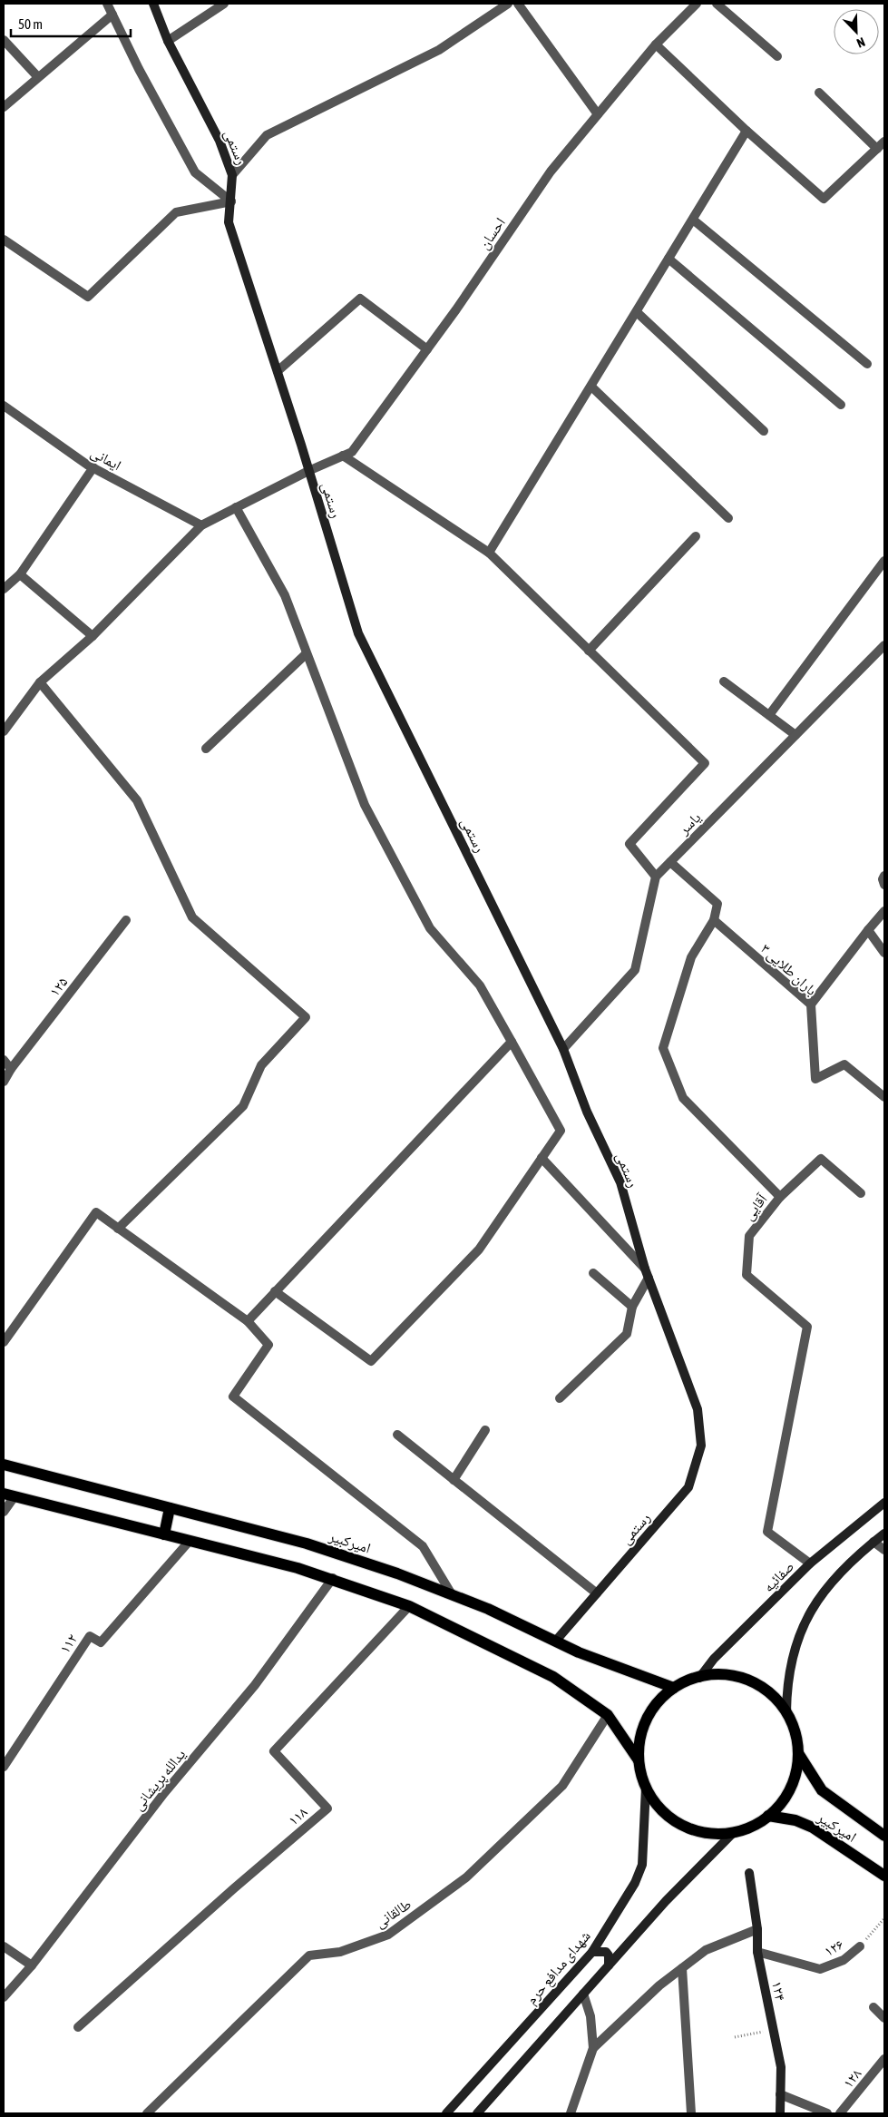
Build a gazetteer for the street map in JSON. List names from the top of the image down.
{
  "streets": {
    "main road": ["امیرکبیر"],
    "street": [
      "رستمی",
      "احسان",
      "ایمانی",
      "یاسر",
      "باران طلایی ۳",
      "۱۲۵",
      "آقایی",
      "صفائیه",
      "۱۱۲",
      "یدالله پریشانی",
      "۱۱۸",
      "طالقانی",
      "۱۲۶",
      "شهدای مدافع حرم",
      "۱۲۴",
      "۱۲۸"
    ]
  },
  "crossings": [
    ["رستمی", "احسان"],
    ["رستمی", "امیرکبیر"],
    ["احسان", "ایمانی"],
    ["باران طلایی ۳", "آقایی"],
    ["آقایی", "صفائیه"],
    ["امیرکبیر", "صفائیه"],
    ["امیرکبیر", "شهدای مدافع حرم"],
    ["صفائیه", "شهدای مدافع حرم"],
    ["۱۲۶", "۱۲۴"]
  ],
  "scale_bar": "50 m",
  "north": "bottom right"
}
